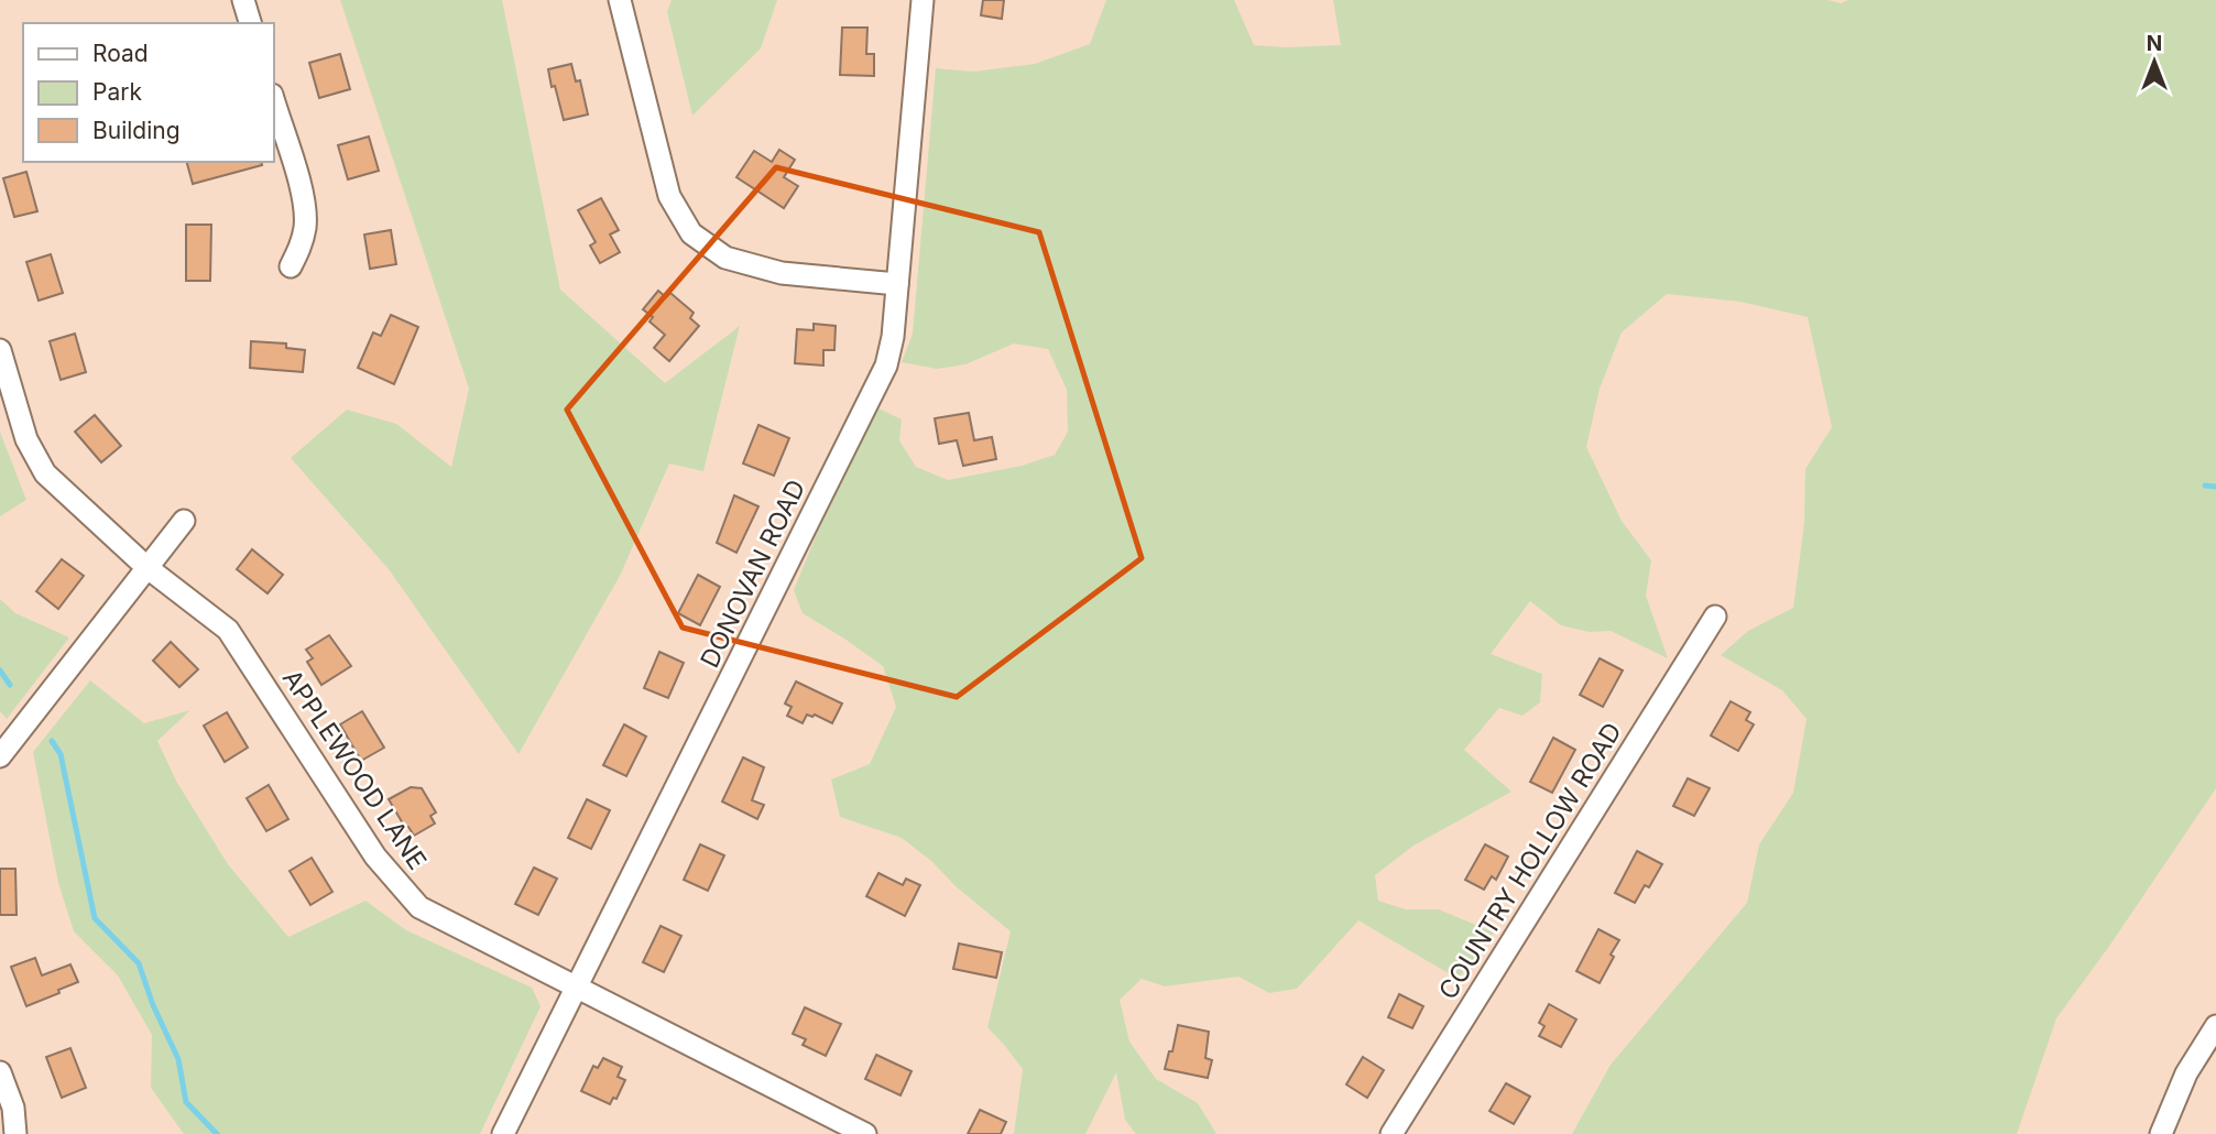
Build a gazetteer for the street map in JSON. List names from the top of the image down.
{
  "streets": {
    "street": ["DONOVAN ROAD", "APPLEWOOD LANE", "COUNTRY HOLLOW ROAD"]
  },
  "crossings": [
    ["DONOVAN ROAD", "APPLEWOOD LANE"]
  ],
  "legend": ["Road", "Park", "Building"],
  "north": "top"
}
